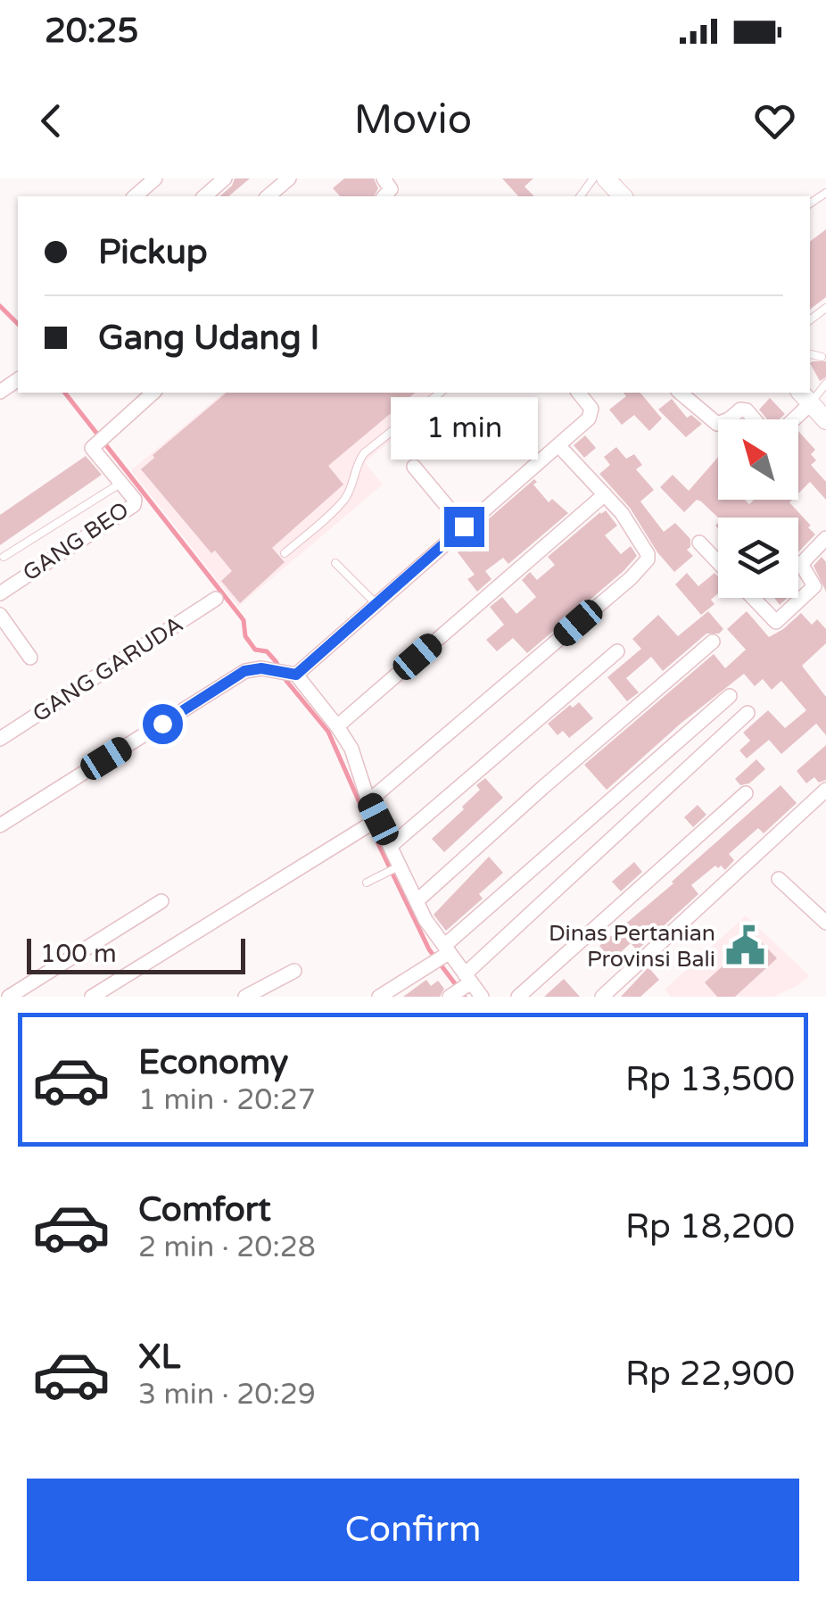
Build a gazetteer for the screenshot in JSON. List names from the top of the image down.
{
  "streets": {
    "street": ["GANG BEO", "GANG GARUDA"]
  },
  "places": {
    "public building": ["Dinas Pertanian Provinsi Bali"]
  },
  "scale_bar": "100 m",
  "north": "top left",
  "page": {
    "status": "20:25",
    "header": "Movio",
    "banner": ["Pickup", "Gang Udang I"],
    "bubble": "1 min",
    "scale": "100 m",
    "list": [
      {
        "name": "Economy",
        "note": "1 min · 20:27",
        "value": "Rp 13,500"
      },
      {
        "name": "Comfort",
        "note": "2 min · 20:28",
        "value": "Rp 18,200"
      },
      {
        "name": "XL",
        "note": "3 min · 20:29",
        "value": "Rp 22,900"
      }
    ],
    "buttons": "Confirm"
  }
}
